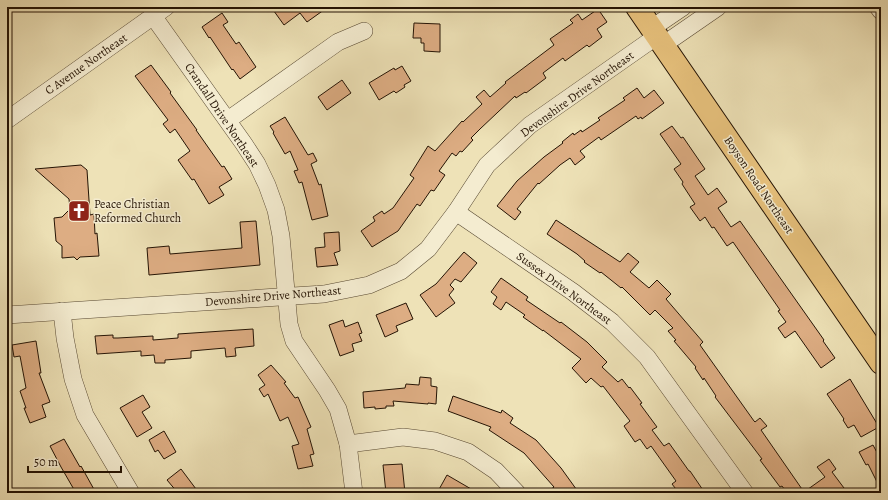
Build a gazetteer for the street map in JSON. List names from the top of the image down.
{
  "streets": {
    "main road": ["Boyson Road Northeast"],
    "street": [
      "C Avenue Northeast",
      "Devonshire Drive Northeast",
      "Crandall Drive Northeast",
      "Sussex Drive Northeast"
    ]
  },
  "crossings": [
    ["C Avenue Northeast", "Crandall Drive Northeast"],
    ["Devonshire Drive Northeast", "Crandall Drive Northeast"],
    ["Devonshire Drive Northeast", "Boyson Road Northeast"],
    ["Devonshire Drive Northeast", "Sussex Drive Northeast"]
  ],
  "places": {
    "church": ["Peace Christian Reformed Church"]
  },
  "scale_bar": "50 m"
}
